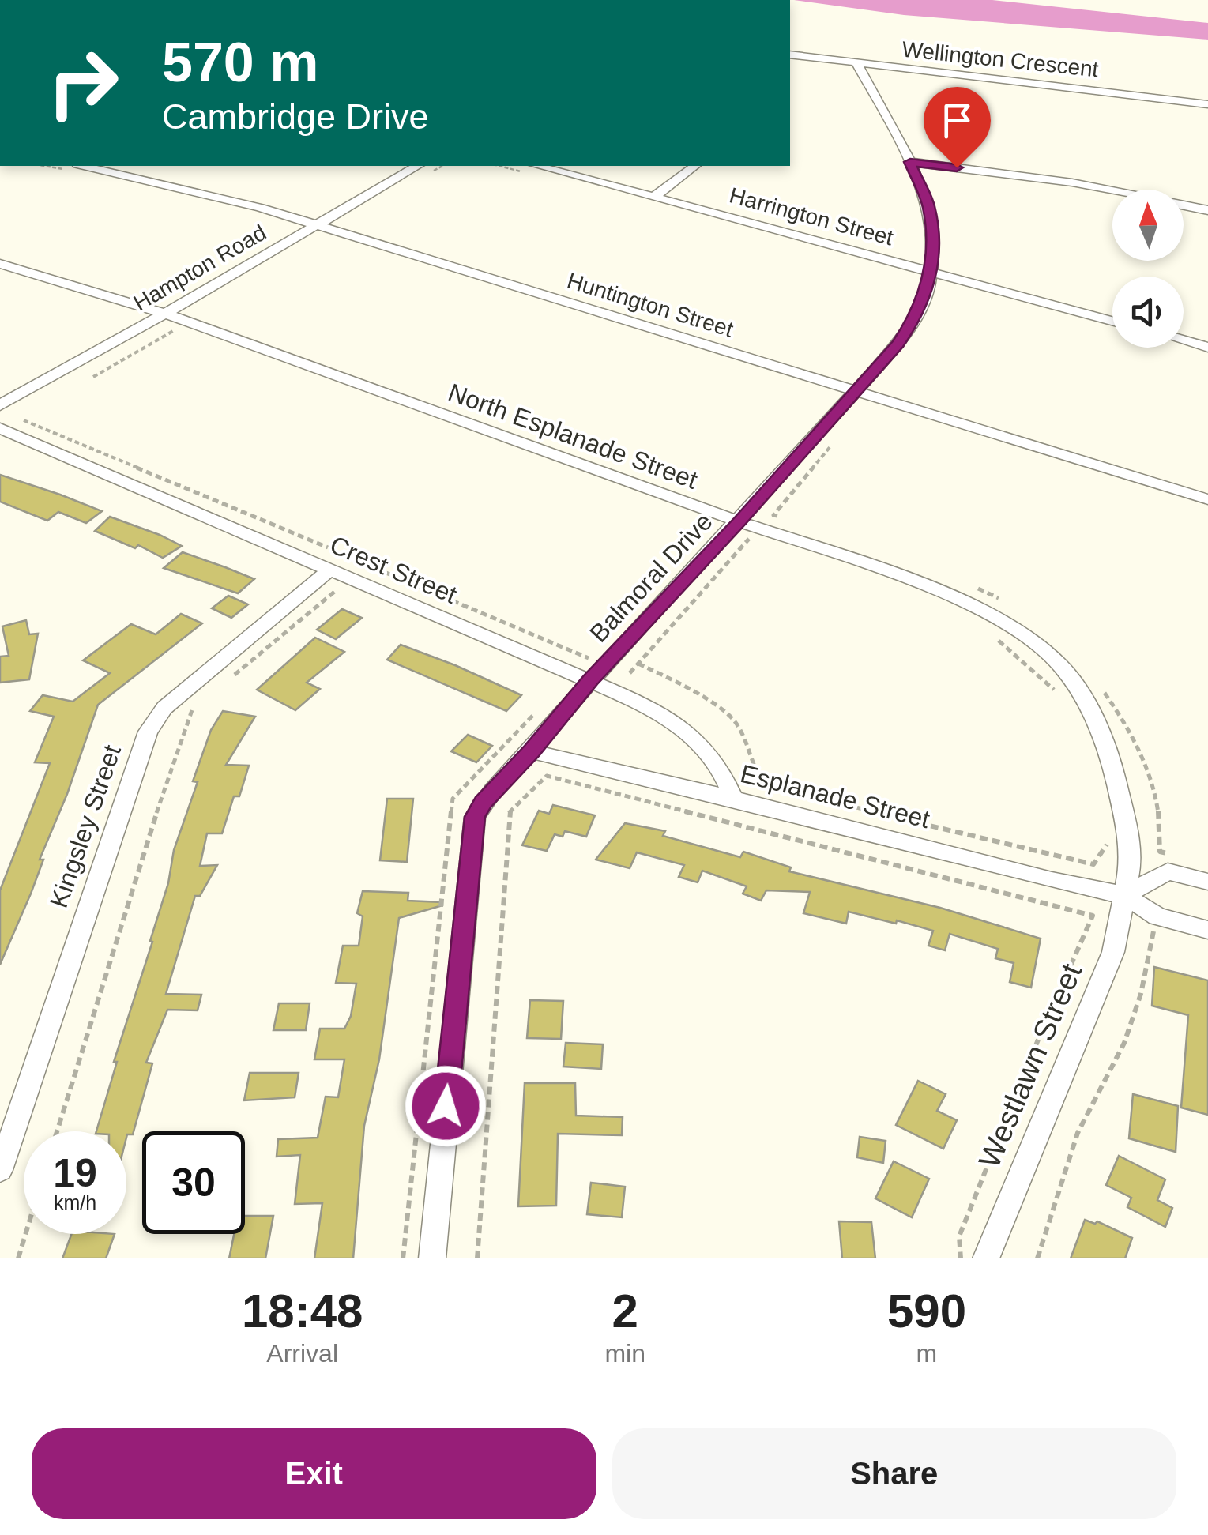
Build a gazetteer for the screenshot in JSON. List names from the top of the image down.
{
  "streets": {
    "street": [
      "Wellington Crescent",
      "Harrington Street",
      "Hampton Road",
      "Huntington Street",
      "North Esplanade Street",
      "Crest Street",
      "Balmoral Drive",
      "Esplanade Street",
      "Kingsley Street",
      "Westlawn Street"
    ]
  },
  "crossings": [
    ["Wellington Crescent", "Balmoral Drive"],
    ["Harrington Street", "Balmoral Drive"],
    ["Hampton Road", "Huntington Street"],
    ["Hampton Road", "North Esplanade Street"],
    ["Huntington Street", "Balmoral Drive"],
    ["North Esplanade Street", "Balmoral Drive"],
    ["North Esplanade Street", "Esplanade Street"],
    ["North Esplanade Street", "Westlawn Street"],
    ["Crest Street", "Balmoral Drive"],
    ["Crest Street", "Esplanade Street"],
    ["Crest Street", "Kingsley Street"],
    ["Balmoral Drive", "Esplanade Street"],
    ["Esplanade Street", "Westlawn Street"]
  ],
  "north": "top",
  "page": {
    "turn": ["570 m", "Cambridge Drive"],
    "speed": "19 km/h",
    "limit": "30",
    "eta": [
      "18:48",
      "Arrival",
      "2",
      "min",
      "590",
      "m"
    ],
    "buttons": ["Exit", "Share"]
  }
}
